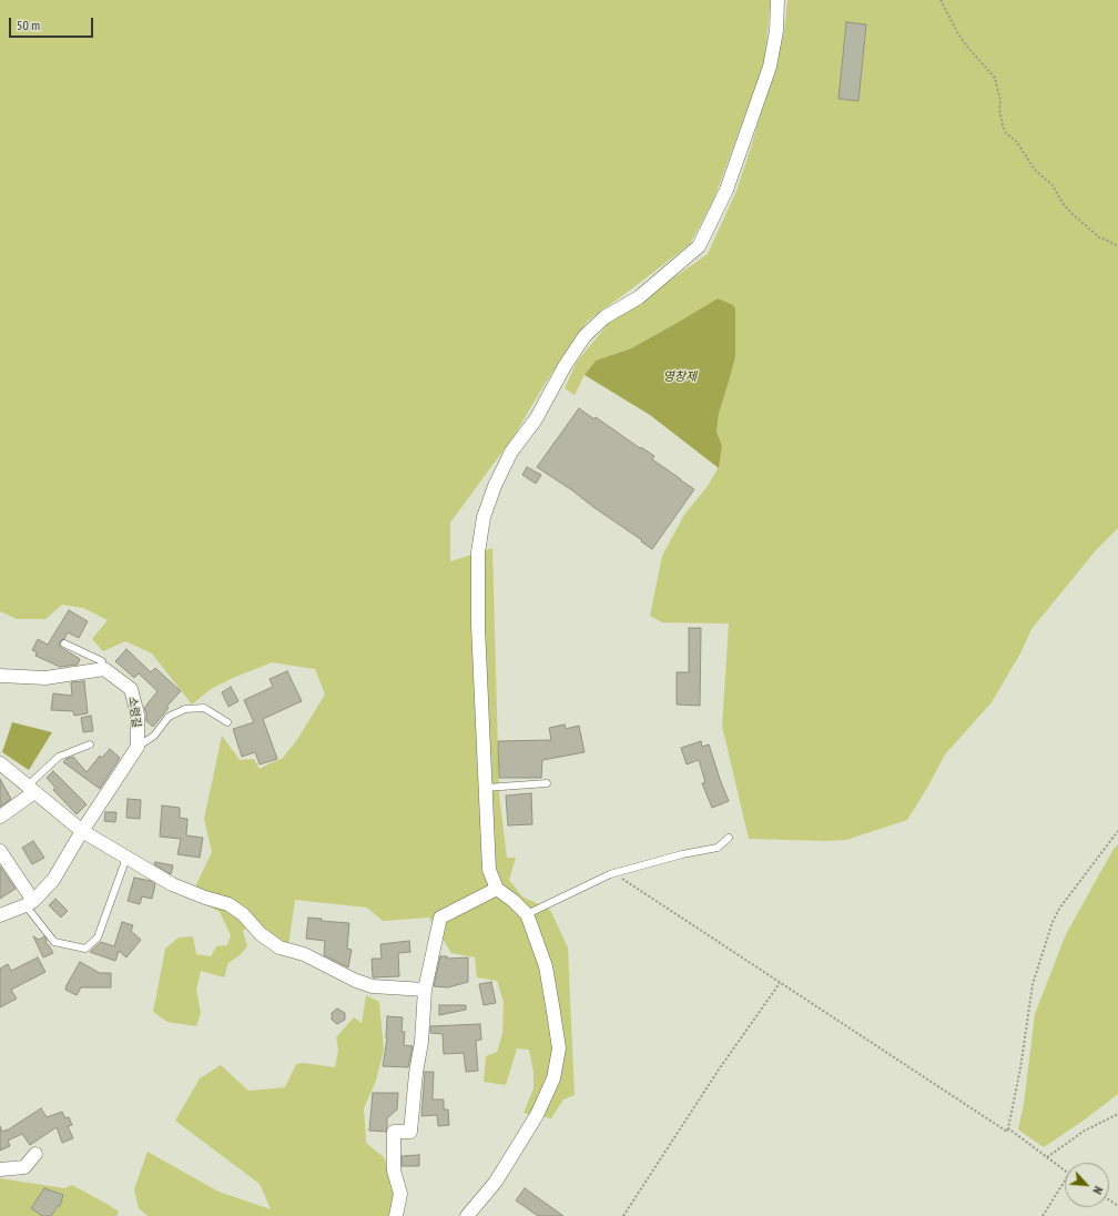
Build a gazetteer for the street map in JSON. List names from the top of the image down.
{
  "streets": {
    "street": ["소령길"]
  },
  "water": ["영창제"],
  "scale_bar": "50 m",
  "north": "bottom right"
}
